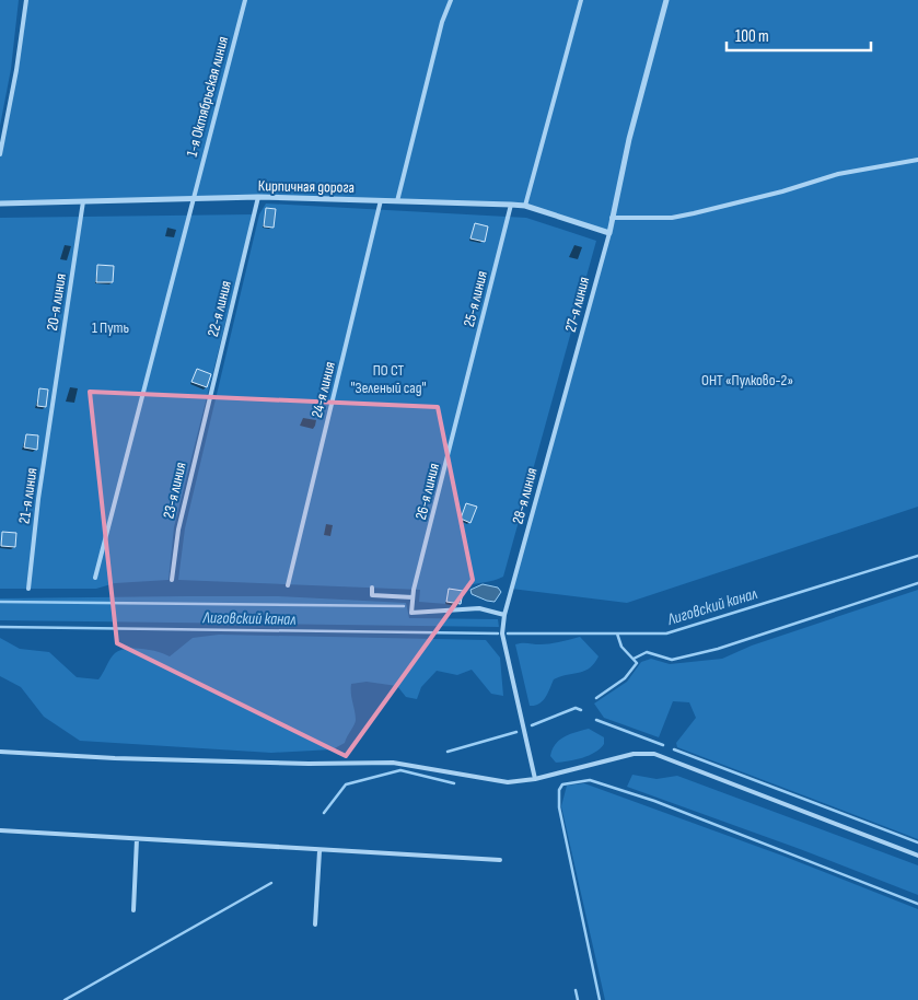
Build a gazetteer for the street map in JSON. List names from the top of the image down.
{
  "streets": {
    "street": ["Кирпичная дорога"],
    "lane": [
      "1-я Октябрьская линия",
      "25-я линия",
      "20-я линия",
      "27-я линия",
      "22-я линия",
      "24-я линия",
      "23-я линия",
      "26-я линия",
      "21-я линия",
      "28-я линия"
    ]
  },
  "crossings": [
    ["1-я Октябрьская линия", "Кирпичная дорога"],
    ["Кирпичная дорога", "25-я линия"],
    ["Кирпичная дорога", "20-я линия"],
    ["Кирпичная дорога", "27-я линия"],
    ["Кирпичная дорога", "22-я линия"],
    ["Кирпичная дорога", "24-я линия"],
    ["25-я линия", "26-я линия"],
    ["20-я линия", "21-я линия"],
    ["27-я линия", "28-я линия"],
    ["22-я линия", "23-я линия"]
  ],
  "water": ["Лиговский канал"],
  "parks": ["1 Путь", "ПО СТ \"Зеленый сад\"", "ОНТ «Пулково-2»"],
  "scale_bar": "100 m"
}
